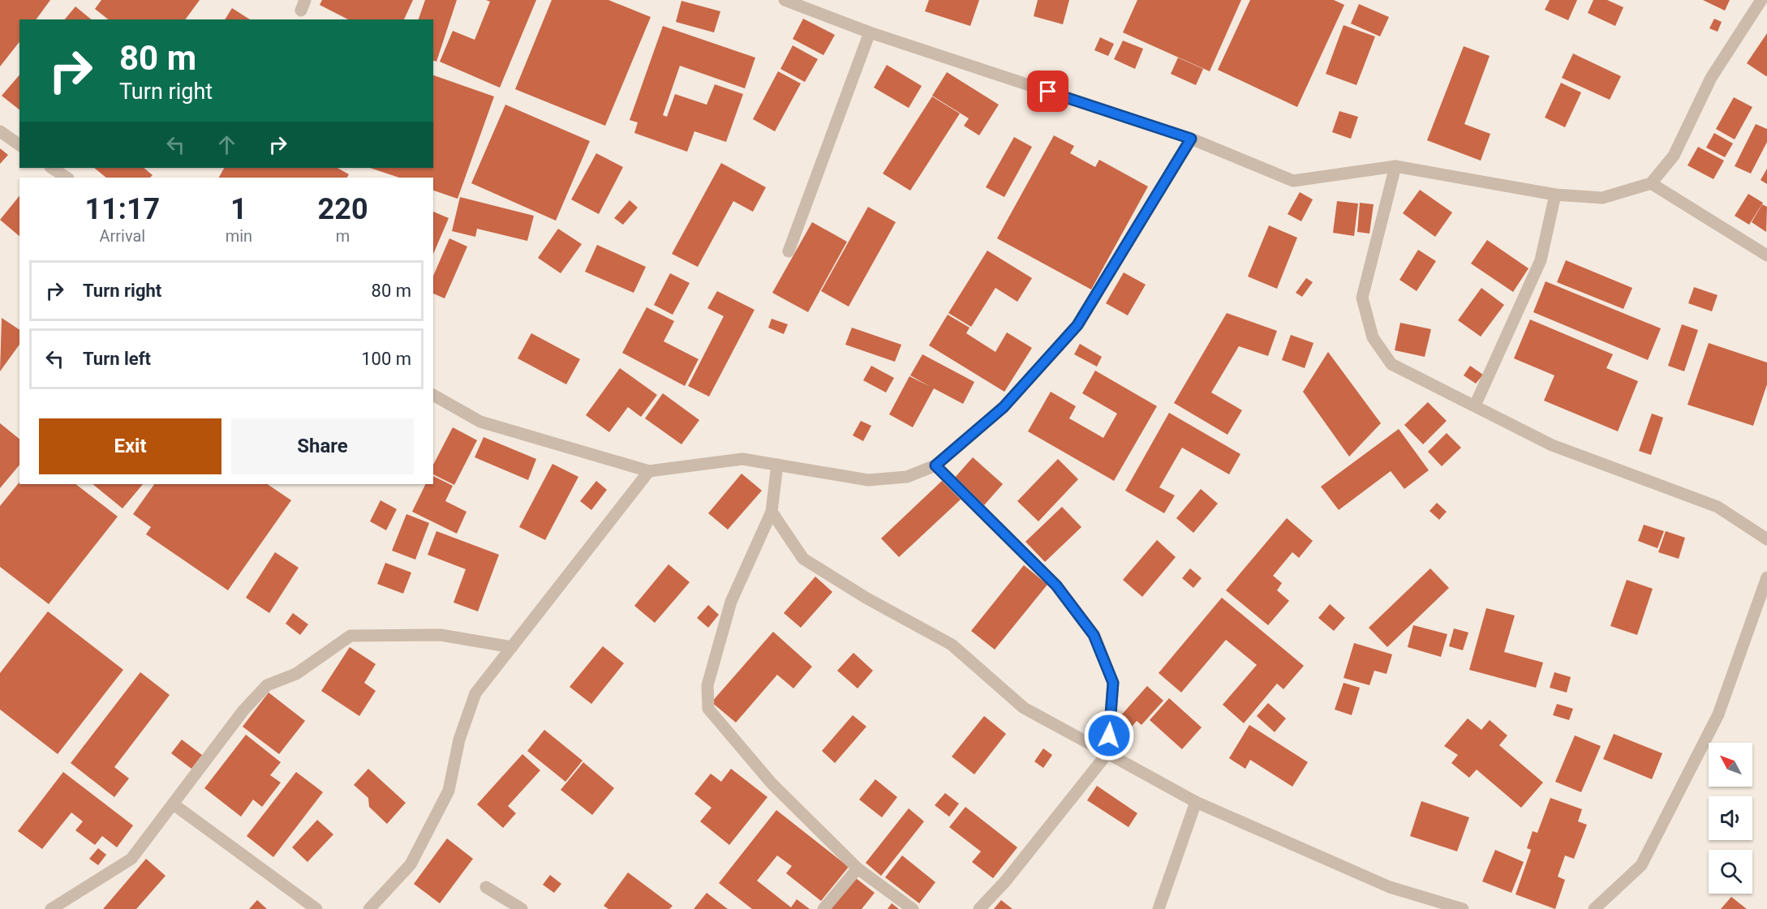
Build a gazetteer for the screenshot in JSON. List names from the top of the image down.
{
  "north": "top left",
  "page": {
    "turn": ["80 m", "Turn right"],
    "eta": [
      "11:17",
      "Arrival",
      "1",
      "min",
      "220",
      "m"
    ],
    "list": [
      {
        "name": "Turn right",
        "value": "80 m"
      },
      {
        "name": "Turn left",
        "value": "100 m"
      }
    ],
    "buttons": ["Exit", "Share"]
  }
}
